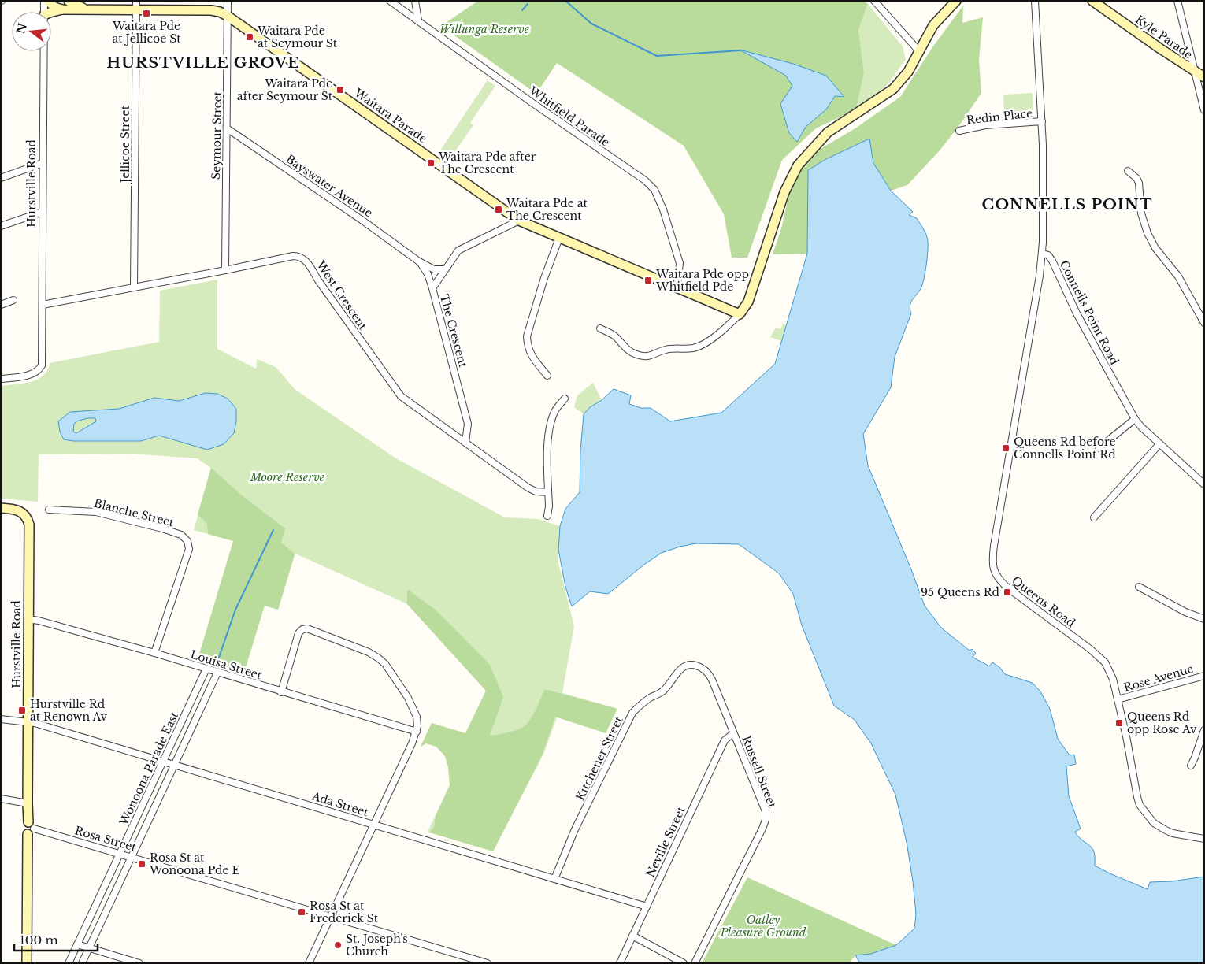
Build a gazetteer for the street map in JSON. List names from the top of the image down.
{
  "streets": {
    "street": [
      "Kyle Parade",
      "Waitara Parade",
      "Whitfield Parade",
      "Redin Place",
      "Seymour Street",
      "Jellicoe Street",
      "Hurstville Road",
      "Bayswater Avenue",
      "West Crescent",
      "Connells Point Road",
      "The Crescent",
      "Blanche Street",
      "Queens Road",
      "Louisa Street",
      "Rose Avenue",
      "Kitchener Street",
      "Wonoona Parade East",
      "Russell Street",
      "Ada Street",
      "Rosa Street",
      "Neville Street"
    ]
  },
  "crossings": [
    ["Waitara Parade", "Whitfield Parade"],
    ["Waitara Parade", "Seymour Street"],
    ["Waitara Parade", "Jellicoe Street"],
    ["Waitara Parade", "The Crescent"],
    ["Seymour Street", "Bayswater Avenue"],
    ["Seymour Street", "West Crescent"],
    ["Jellicoe Street", "West Crescent"],
    ["Hurstville Road", "West Crescent"],
    ["Hurstville Road", "Louisa Street"],
    ["Hurstville Road", "Ada Street"],
    ["Hurstville Road", "Rosa Street"],
    ["Bayswater Avenue", "The Crescent"],
    ["West Crescent", "The Crescent"],
    ["Connells Point Road", "Queens Road"],
    ["Blanche Street", "Louisa Street"],
    ["Queens Road", "Rose Avenue"],
    ["Louisa Street", "Wonoona Parade East"],
    ["Kitchener Street", "Russell Street"],
    ["Kitchener Street", "Ada Street"],
    ["Wonoona Parade East", "Ada Street"],
    ["Wonoona Parade East", "Rosa Street"],
    ["Russell Street", "Neville Street"],
    ["Ada Street", "Neville Street"]
  ],
  "districts": ["HURSTVILLE GROVE", "CONNELLS POINT"],
  "parks": ["Willunga Reserve", "Moore Reserve", "Oatley Pleasure Ground"],
  "places": {
    "transit": [
      "Waitara Pde at Jellicoe St",
      "Waitara Pde at Seymour St",
      "Waitara Pde after Seymour St",
      "Waitara Pde after The Crescent",
      "Waitara Pde at The Crescent",
      "Waitara Pde opp Whitfield Pde",
      "Queens Rd before Connells Point Rd",
      "95 Queens Rd",
      "Hurstville Rd at Renown Av",
      "Queens Rd opp Rose Av",
      "Rosa St at Wonoona Pde E",
      "Rosa St at Frederick St"
    ],
    "other": ["St. Joseph's Church"]
  },
  "scale_bar": "100 m",
  "north": "left"
}
